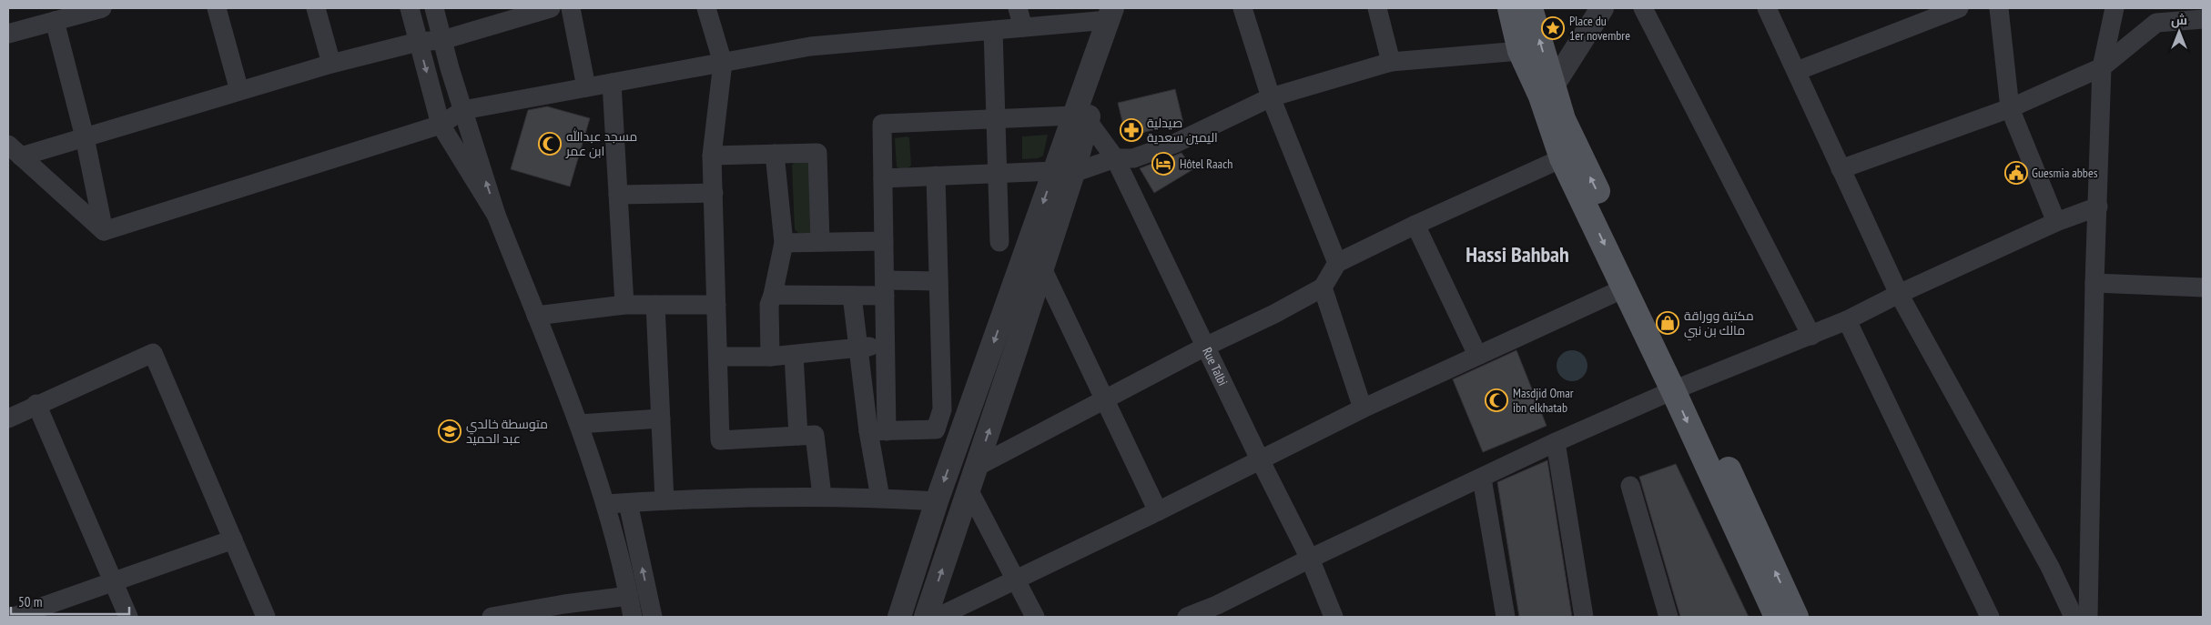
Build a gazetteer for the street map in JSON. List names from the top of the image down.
{
  "streets": {
    "street": ["Rue Talbi"]
  },
  "districts": ["Hassi Bahbah"],
  "places": {
    "place": ["Place du 1er novembre"],
    "pharmacy": ["صيدلية اليمين سعدية"],
    "mosque": ["مسجد عبدالله ابن عمر", "Masdjid Omar ibn elkhatab"],
    "hotel": ["Hôtel Raach"],
    "public building": ["Guesmia abbes"],
    "shop": ["مكتبة ووراقة مالك بن نبي"],
    "school or university": ["متوسطة خالدي عبد الحميد"]
  },
  "scale_bar": "50 m",
  "north": "top"
}
